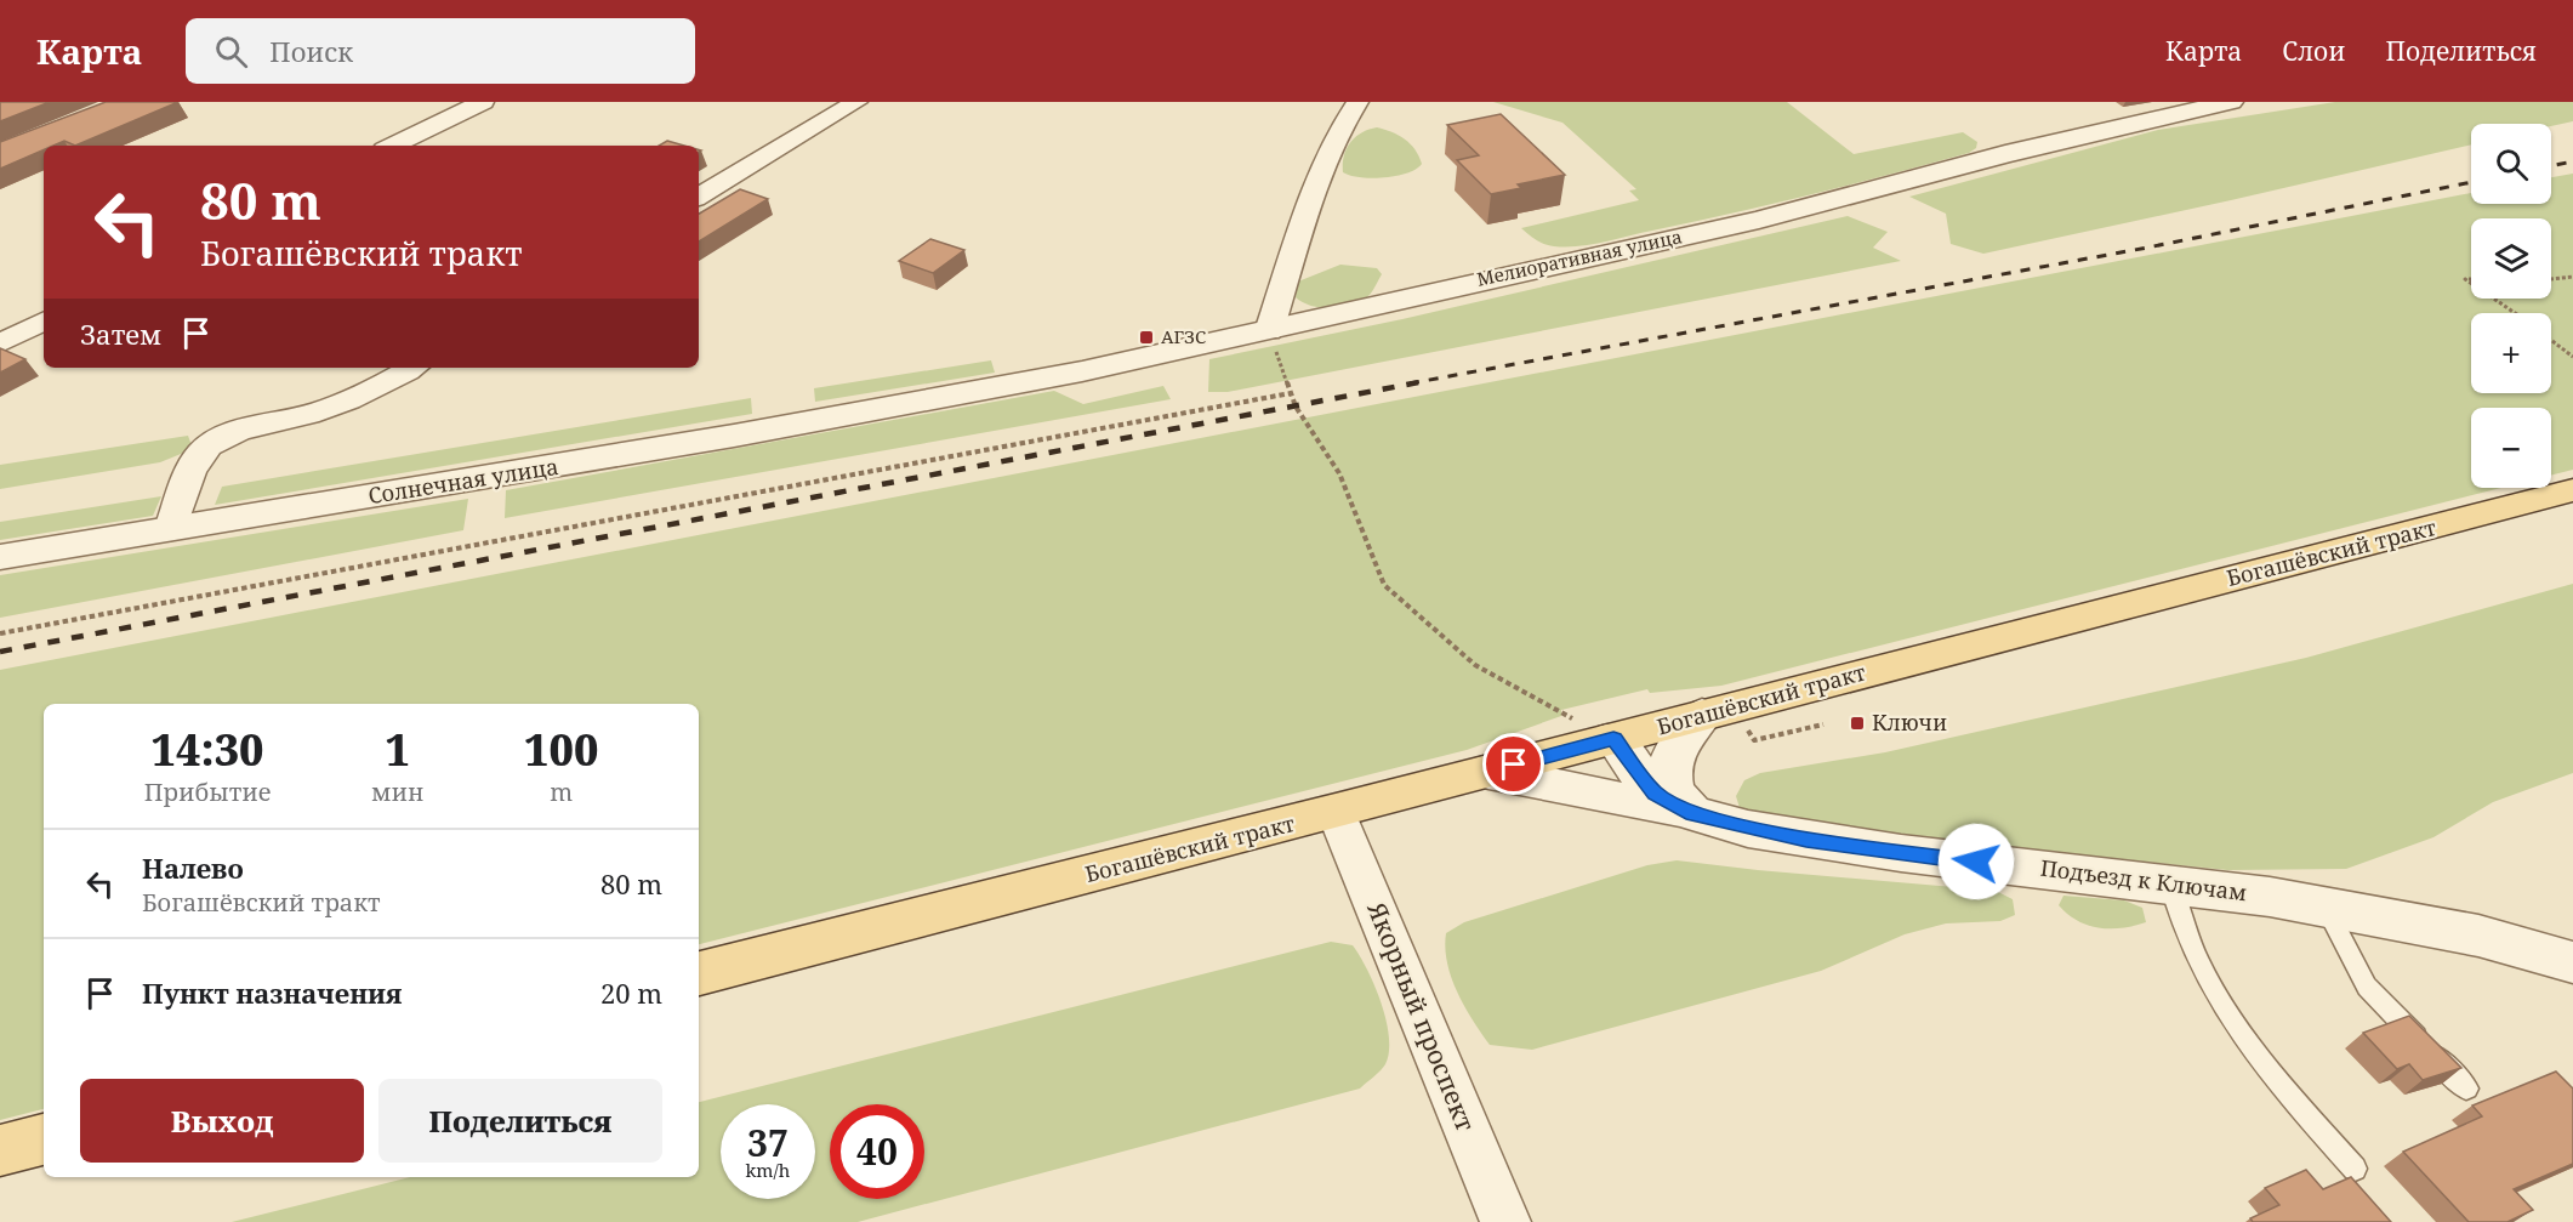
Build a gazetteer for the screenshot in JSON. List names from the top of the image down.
{
  "streets": {
    "main road": ["Богашёвский тракт"],
    "street": [
      "Мелиоративная улица",
      "Солнечная улица",
      "Подъезд к Ключам",
      "Якорный проспект"
    ]
  },
  "crossings": [
    ["Мелиоративная улица", "Солнечная улица"],
    ["Богашёвский тракт", "Подъезд к Ключам"],
    ["Богашёвский тракт", "Якорный проспект"]
  ],
  "places": {
    "transit": ["АГЗС", "Ключи"]
  },
  "page": {
    "header": "Карта",
    "search": "Поиск",
    "nav": ["Карта", "Слои", "Поделиться"],
    "map_buttons": ["+", "−"],
    "turn": ["80 m", "Богашёвский тракт"],
    "then": "Затем",
    "eta": [
      "14:30",
      "Прибытие",
      "1",
      "мин",
      "100",
      "m"
    ],
    "list": [
      {
        "name": "Налево",
        "note": "Богашёвский тракт",
        "value": "80 m"
      },
      {
        "name": "Пункт назначения",
        "value": "20 m"
      }
    ],
    "buttons": ["Выход", "Поделиться"],
    "speed": "37 km/h",
    "limit": "40"
  }
}
